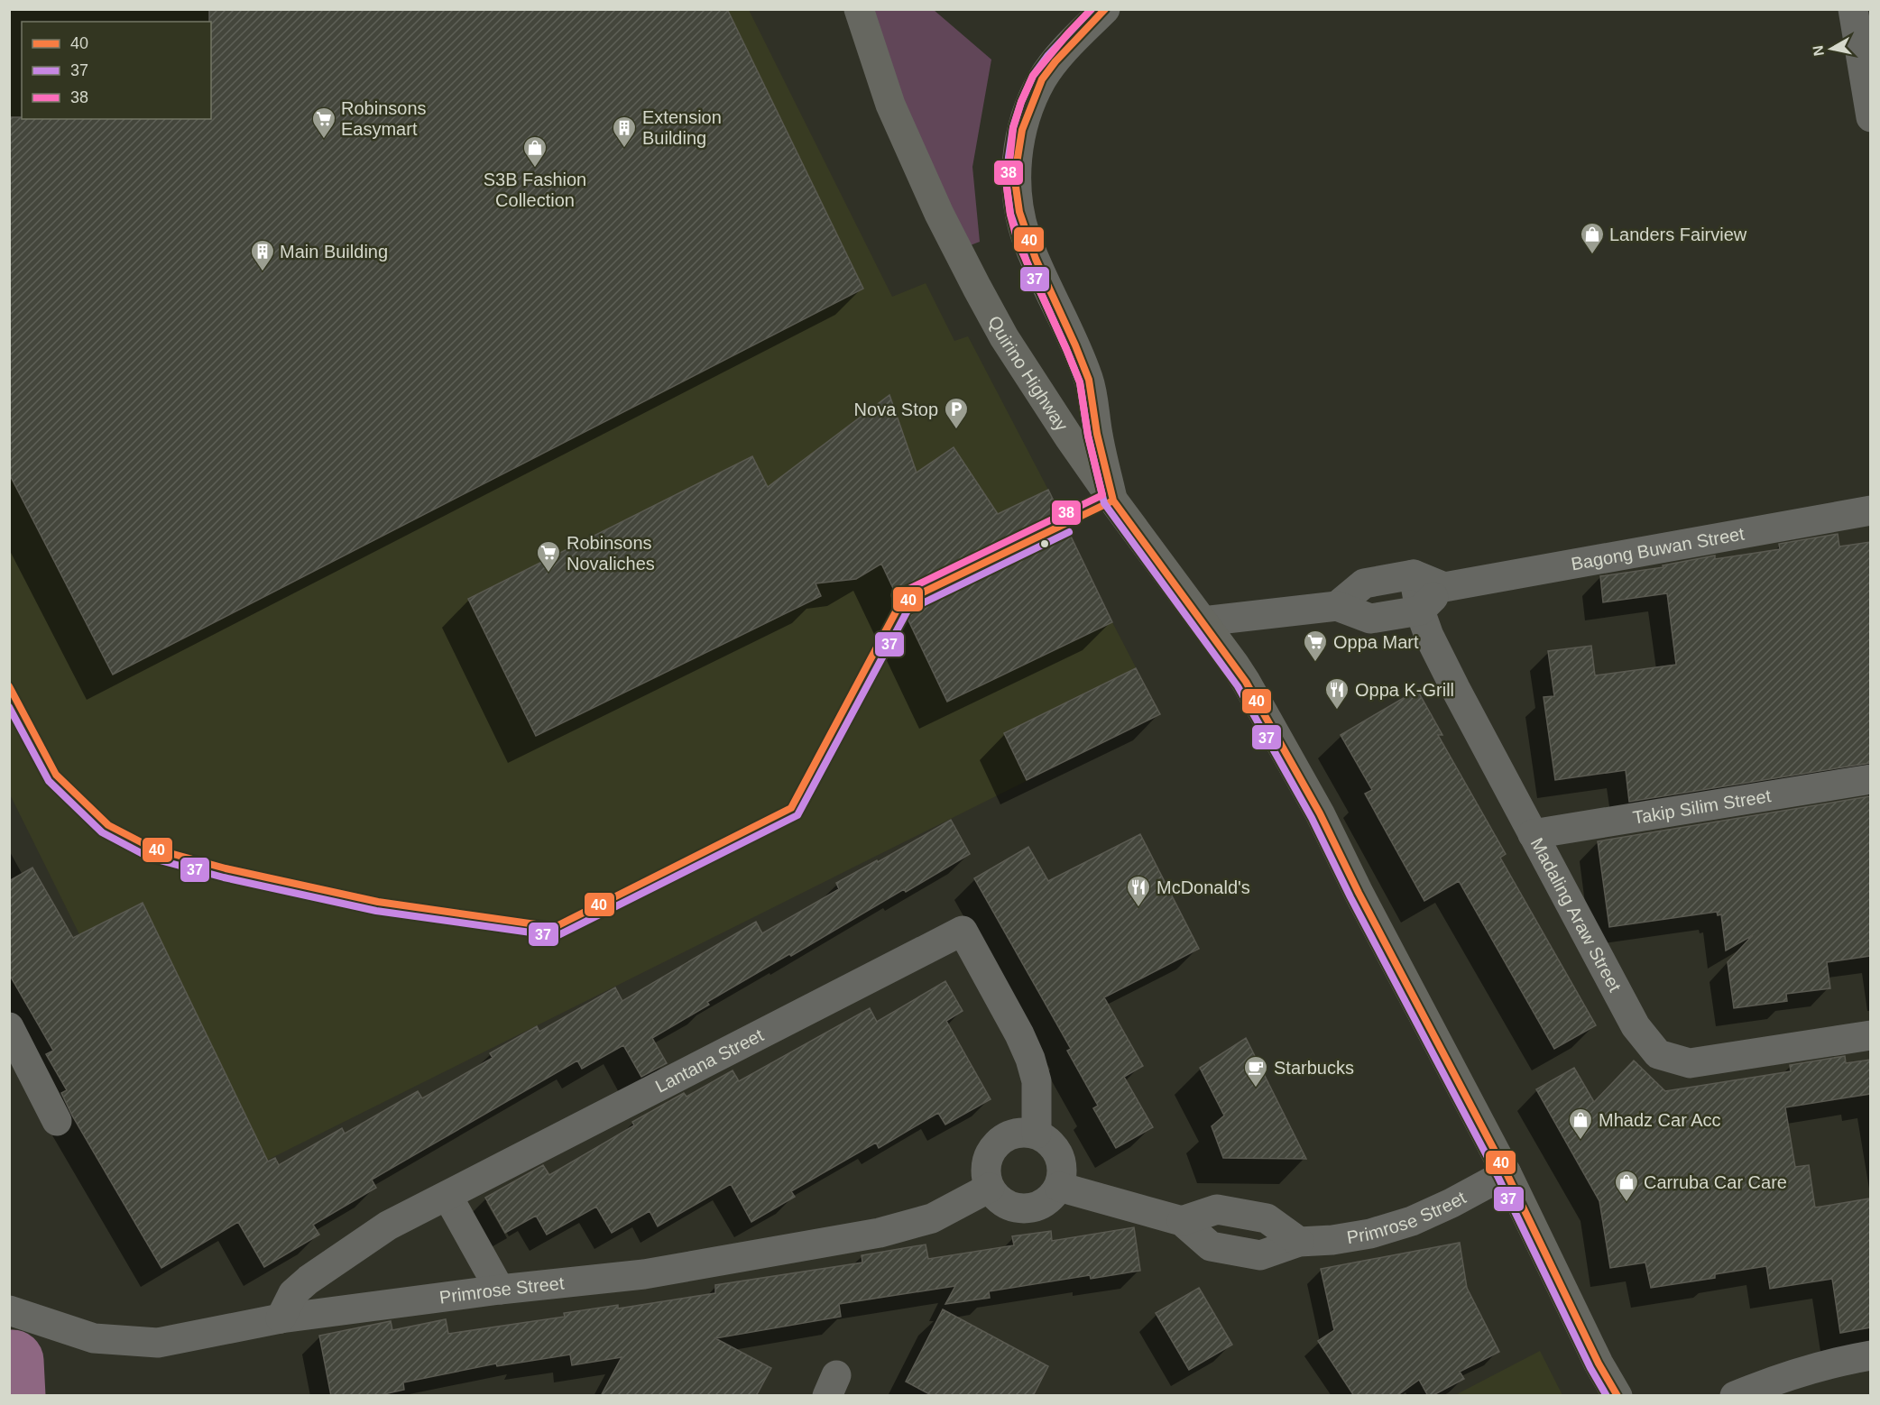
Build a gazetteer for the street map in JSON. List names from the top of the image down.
{
  "streets": {
    "main road": ["Quirino Highway"],
    "street": [
      "Bagong Buwan Street",
      "Takip Silim Street",
      "Madaling Araw Street",
      "Lantana Street",
      "Primrose Street"
    ]
  },
  "crossings": [
    ["Quirino Highway", "Primrose Street"],
    ["Takip Silim Street", "Madaling Araw Street"],
    ["Lantana Street", "Primrose Street"]
  ],
  "places": {
    "supermarket": ["Robinsons Easymart", "Robinsons Novaliches", "Oppa Mart"],
    "building": ["Extension Building", "Main Building"],
    "shop": [
      "S3B Fashion Collection",
      "Landers Fairview",
      "Mhadz Car Acc",
      "Carruba Car Care"
    ],
    "parking": ["Nova Stop"],
    "restaurant": ["Oppa K-Grill", "McDonald's"],
    "cafe": ["Starbucks"]
  },
  "lines": ["transit line 40", "transit line 37", "transit line 38"],
  "legend": ["40", "37", "38"],
  "north": "left"
}
